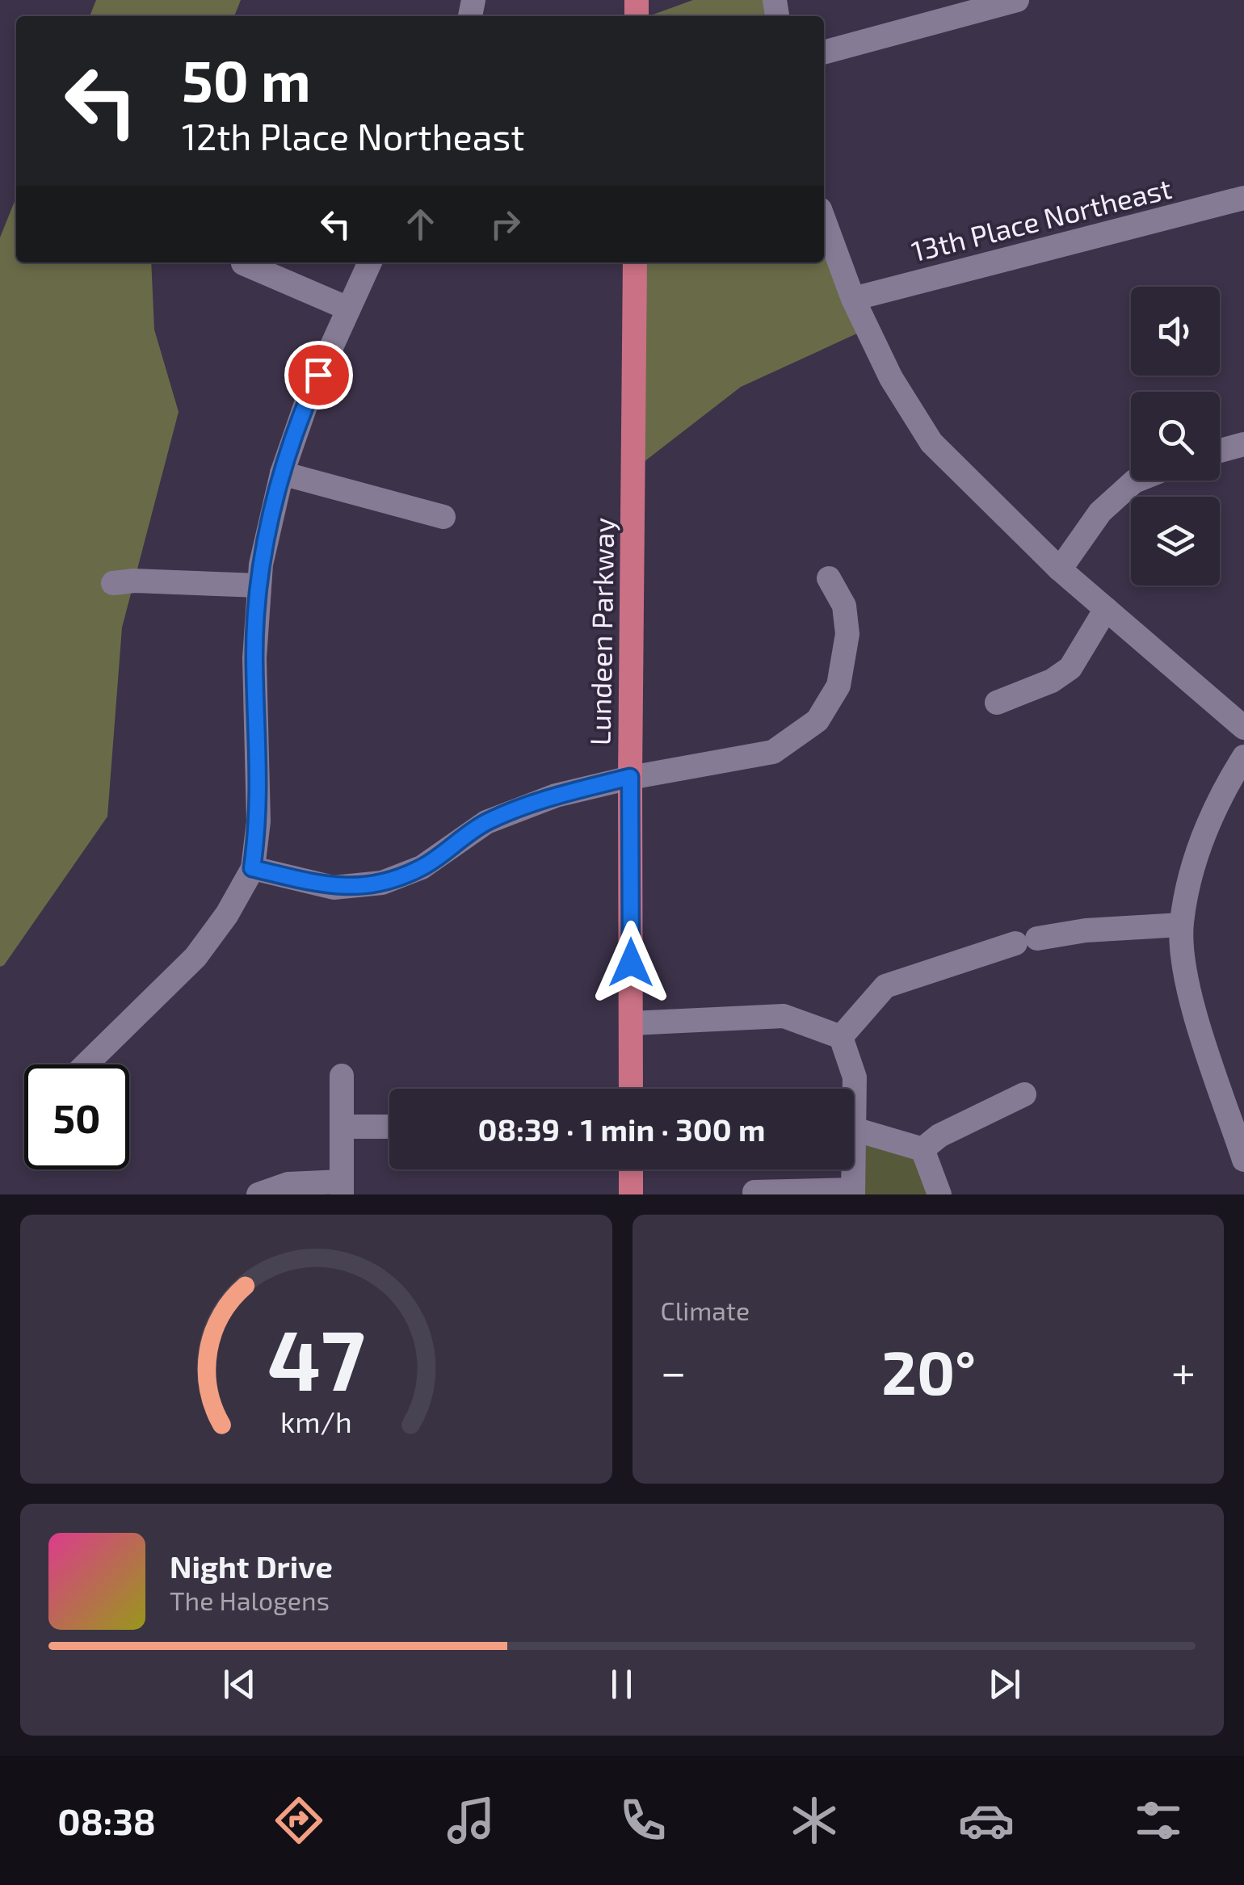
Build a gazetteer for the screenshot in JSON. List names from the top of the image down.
{
  "streets": {
    "main road": ["Lundeen Parkway"],
    "street": ["13th Place Northeast"]
  },
  "page": {
    "turn": ["50 m", "12th Place Northeast"],
    "limit": "50",
    "trip": "08:39 · 1 min · 300 m",
    "tile": "Climate",
    "heat": ["−", "20°", "+"],
    "song": ["Night Drive", "The Halogens"],
    "tabs": "08:38",
    "gauge": ["47", "km/h"]
  }
}
